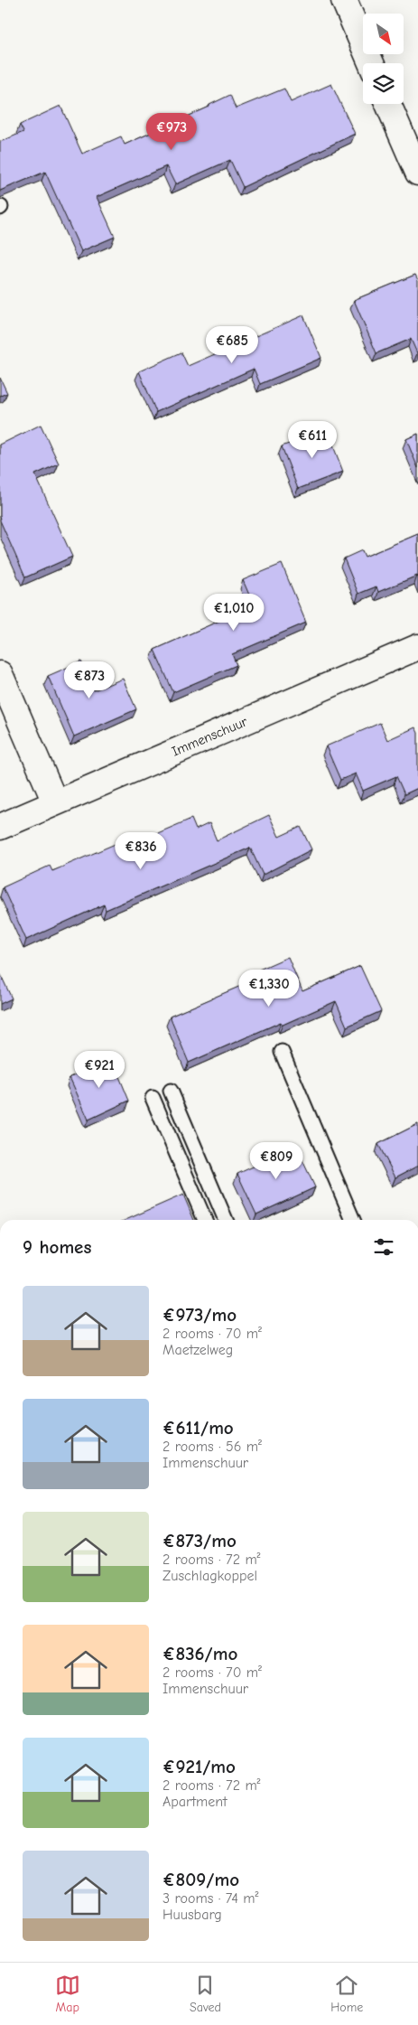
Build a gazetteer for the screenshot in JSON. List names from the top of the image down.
{
  "streets": {
    "street": ["Immenschuur"]
  },
  "north": "bottom right",
  "page": {
    "price": [
      "€973",
      "€685",
      "€611",
      "€1,010",
      "€873",
      "€836",
      "€1,330",
      "€921",
      "€809"
    ],
    "heading": "9 homes",
    "list": [
      {
        "name": "€973/mo",
        "note": "2 rooms · 70 m² · Maetzelweg"
      },
      {
        "name": "€611/mo",
        "note": "2 rooms · 56 m² · Immenschuur"
      },
      {
        "name": "€873/mo",
        "note": "2 rooms · 72 m² · Zuschlagkoppel"
      },
      {
        "name": "€836/mo",
        "note": "2 rooms · 70 m² · Immenschuur"
      },
      {
        "name": "€921/mo",
        "note": "2 rooms · 72 m² · Apartment"
      },
      {
        "name": "€809/mo",
        "note": "3 rooms · 74 m² · Huusbarg"
      }
    ],
    "tabs": ["Map", "Saved", "Home"]
  }
}
